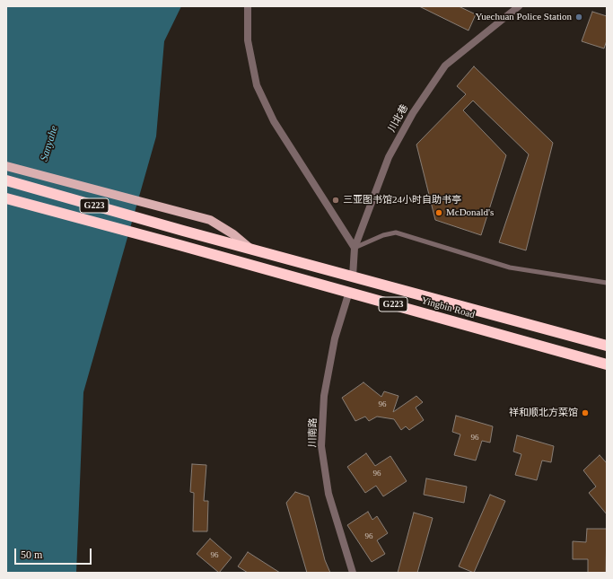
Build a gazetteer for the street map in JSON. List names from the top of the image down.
{
  "streets": {
    "highway": ["G223", "Yingbin Road"],
    "street": ["川北巷", "川南路"]
  },
  "crossings": [
    ["川北巷", "Yingbin Road"],
    ["Yingbin Road", "川南路"]
  ],
  "water": ["Sanyahe"],
  "places": [
    "Yuechuan Police Station",
    "三亚图书馆24小时自助书亭",
    "McDonald's",
    "祥和顺北方菜馆"
  ],
  "house_numbers": [
    "96",
    "96",
    "96",
    "96",
    "96"
  ],
  "scale_bar": "50 m"
}
